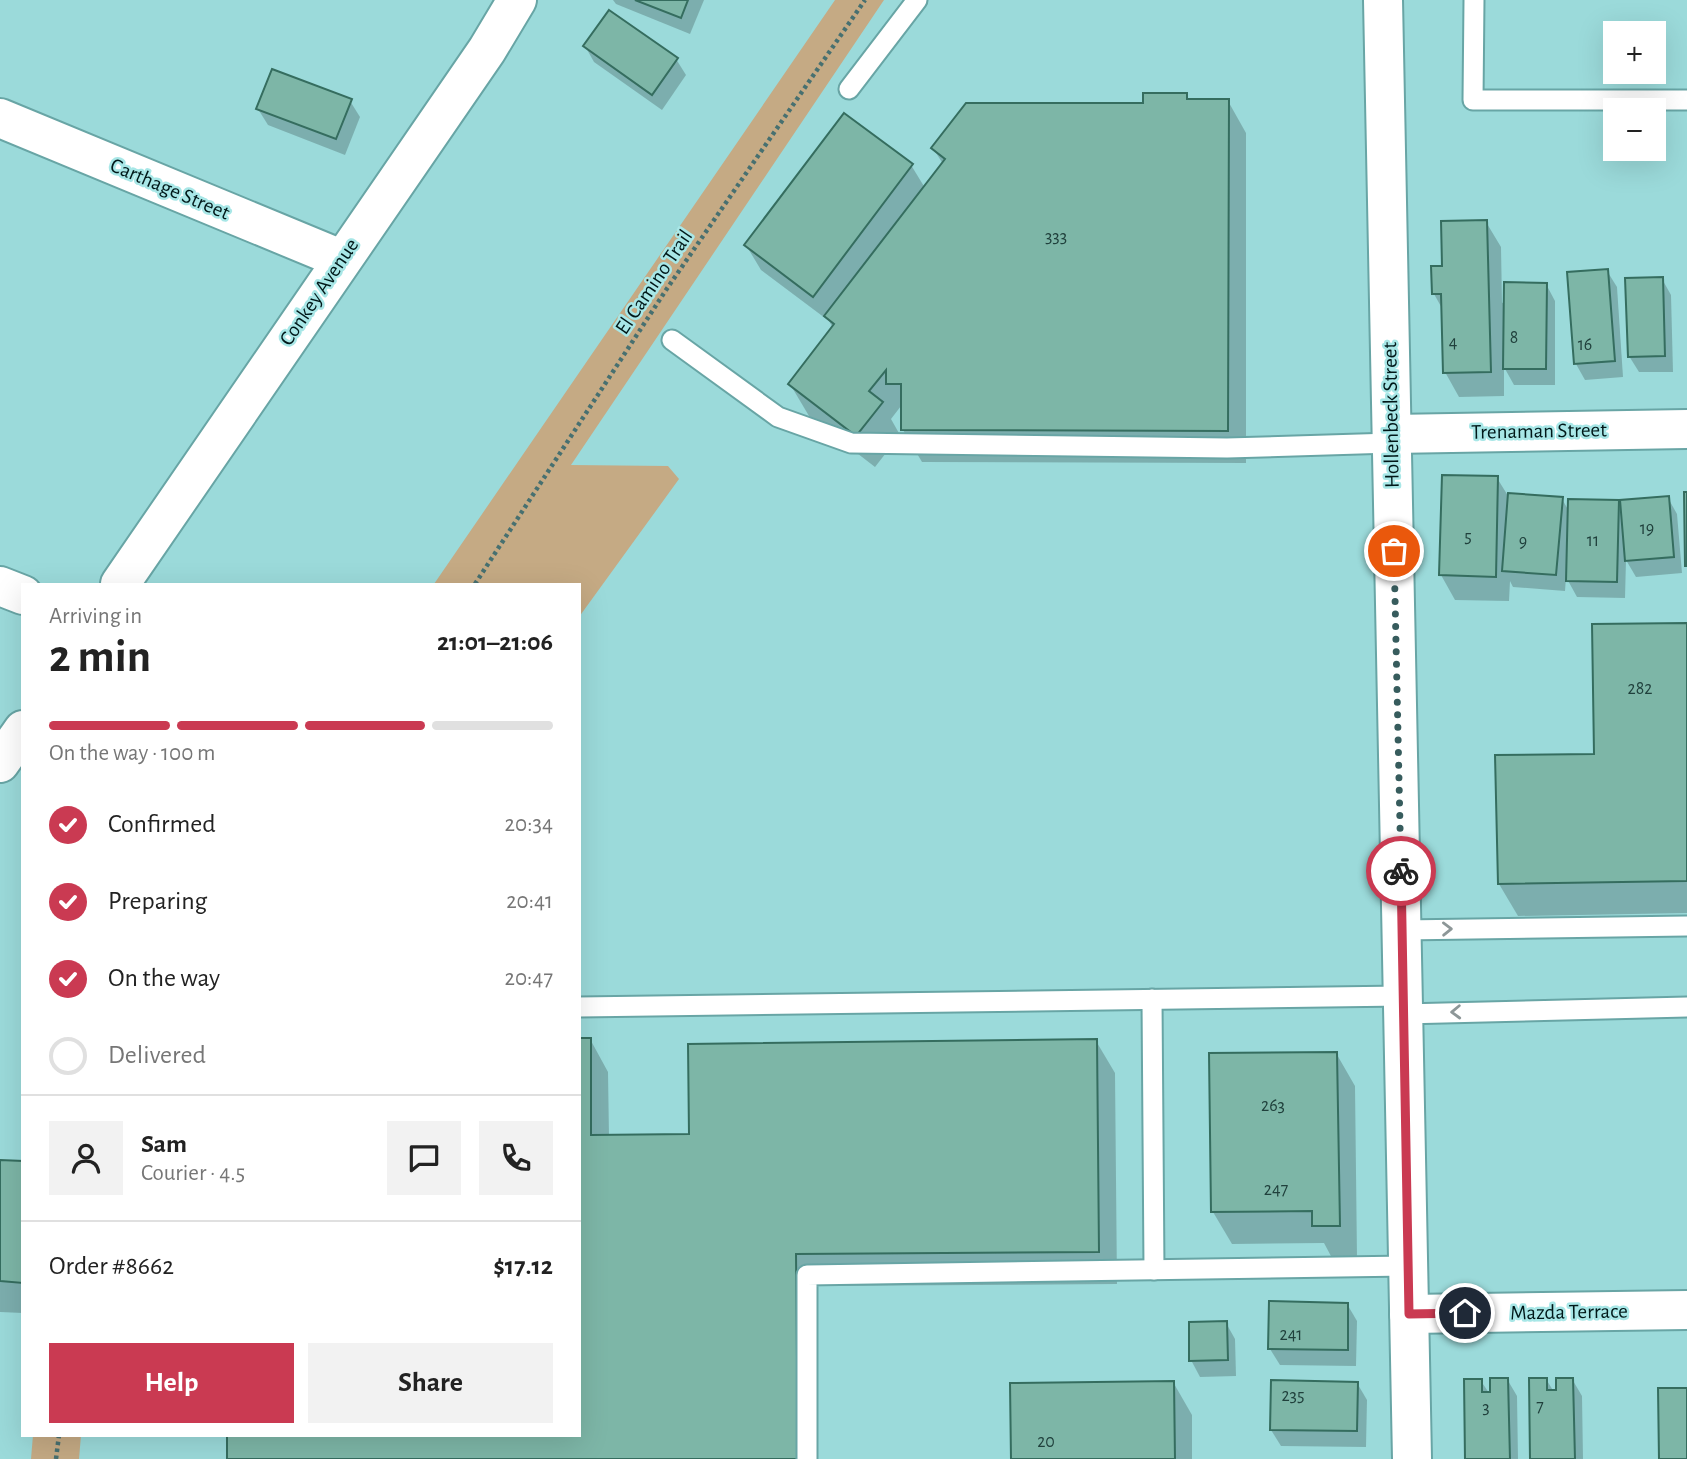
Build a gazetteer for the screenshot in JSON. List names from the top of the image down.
{
  "streets": {
    "street": [
      "Carthage Street",
      "Conkey Avenue",
      "Hollenbeck Street",
      "Trenaman Street",
      "Mazda Terrace"
    ],
    "path": ["El Camino Trail"]
  },
  "crossings": [
    ["Carthage Street", "Conkey Avenue"],
    ["Hollenbeck Street", "Trenaman Street"],
    ["Hollenbeck Street", "Mazda Terrace"]
  ],
  "house_numbers": [
    "333",
    "8",
    "4",
    "16",
    "19",
    "5",
    "11",
    "9",
    "282",
    "263",
    "247",
    "241",
    "235",
    "7",
    "3",
    "20"
  ],
  "page": {
    "map_buttons": ["+", "−"],
    "heading": ["2 min", "Arriving in", "21:01–21:06"],
    "panel": [
      "Sam",
      "Courier · 4.5",
      "Order #8662",
      "$17.12"
    ],
    "bar": "On the way · 100 m",
    "list": [
      ["Confirmed", "20:34"],
      ["Preparing", "20:41"],
      ["On the way", "20:47"],
      "Delivered"
    ],
    "buttons": ["Help", "Share"]
  }
}
